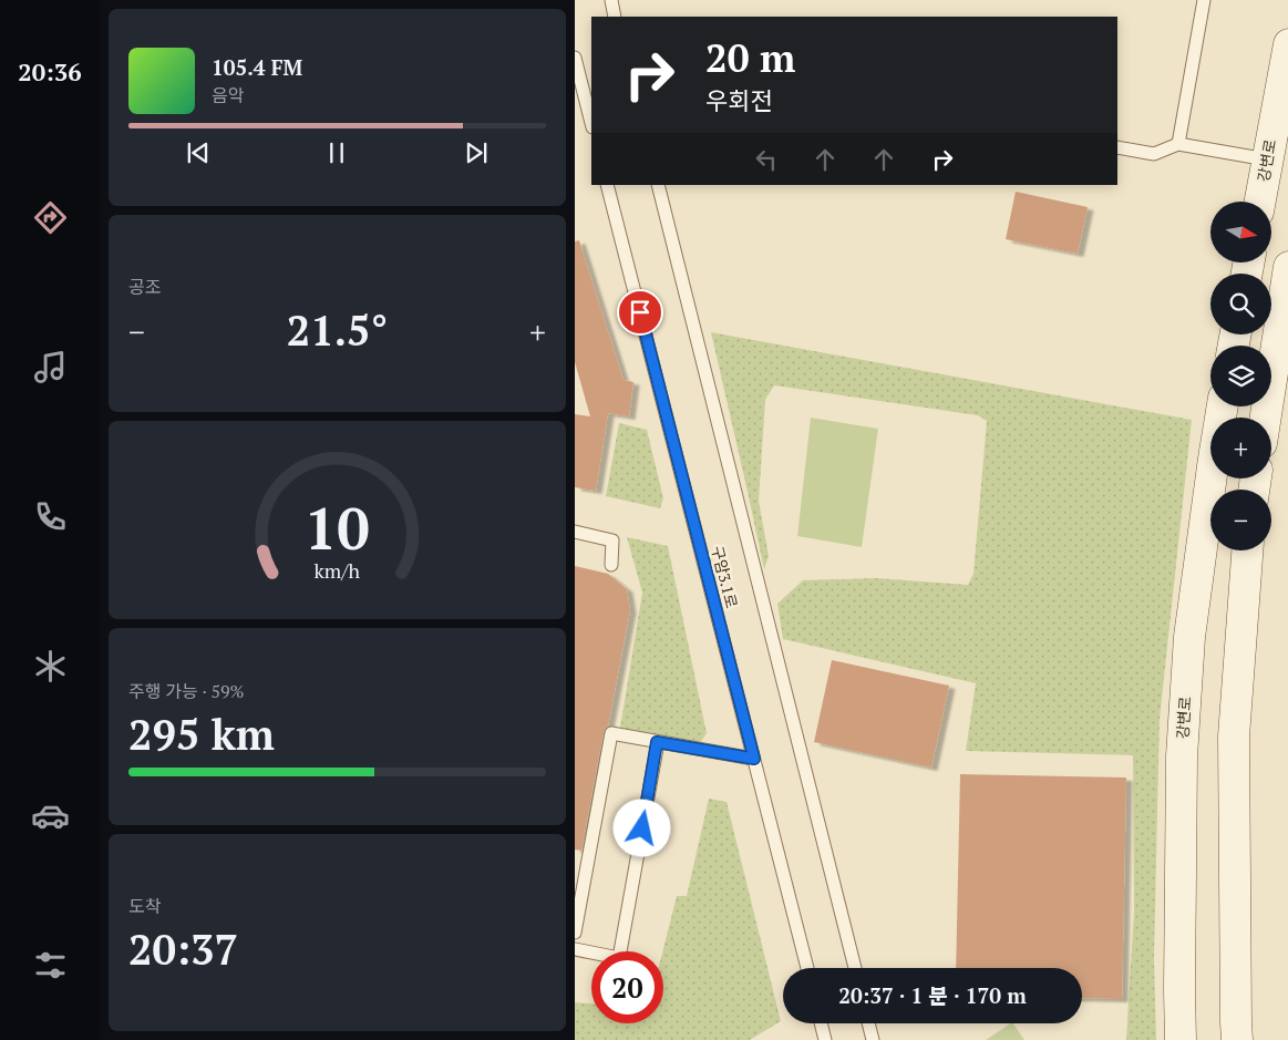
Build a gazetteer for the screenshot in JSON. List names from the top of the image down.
{
  "streets": {
    "street": ["강변로"],
    "lane": ["구암3.1로"]
  },
  "north": "right",
  "page": {
    "tabs": "20:36",
    "turn": ["20 m", "우회전"],
    "song": ["105.4 FM", "음악"],
    "map_buttons": ["+", "−"],
    "tile": [
      "공조",
      ["주행 가능 · 59%", "295 km"],
      ["도착", "20:37"]
    ],
    "heat": ["−", "21.5°", "+"],
    "limit": "20",
    "trip": "20:37 · 1 분 · 170 m",
    "gauge": ["10", "km/h"]
  }
}
